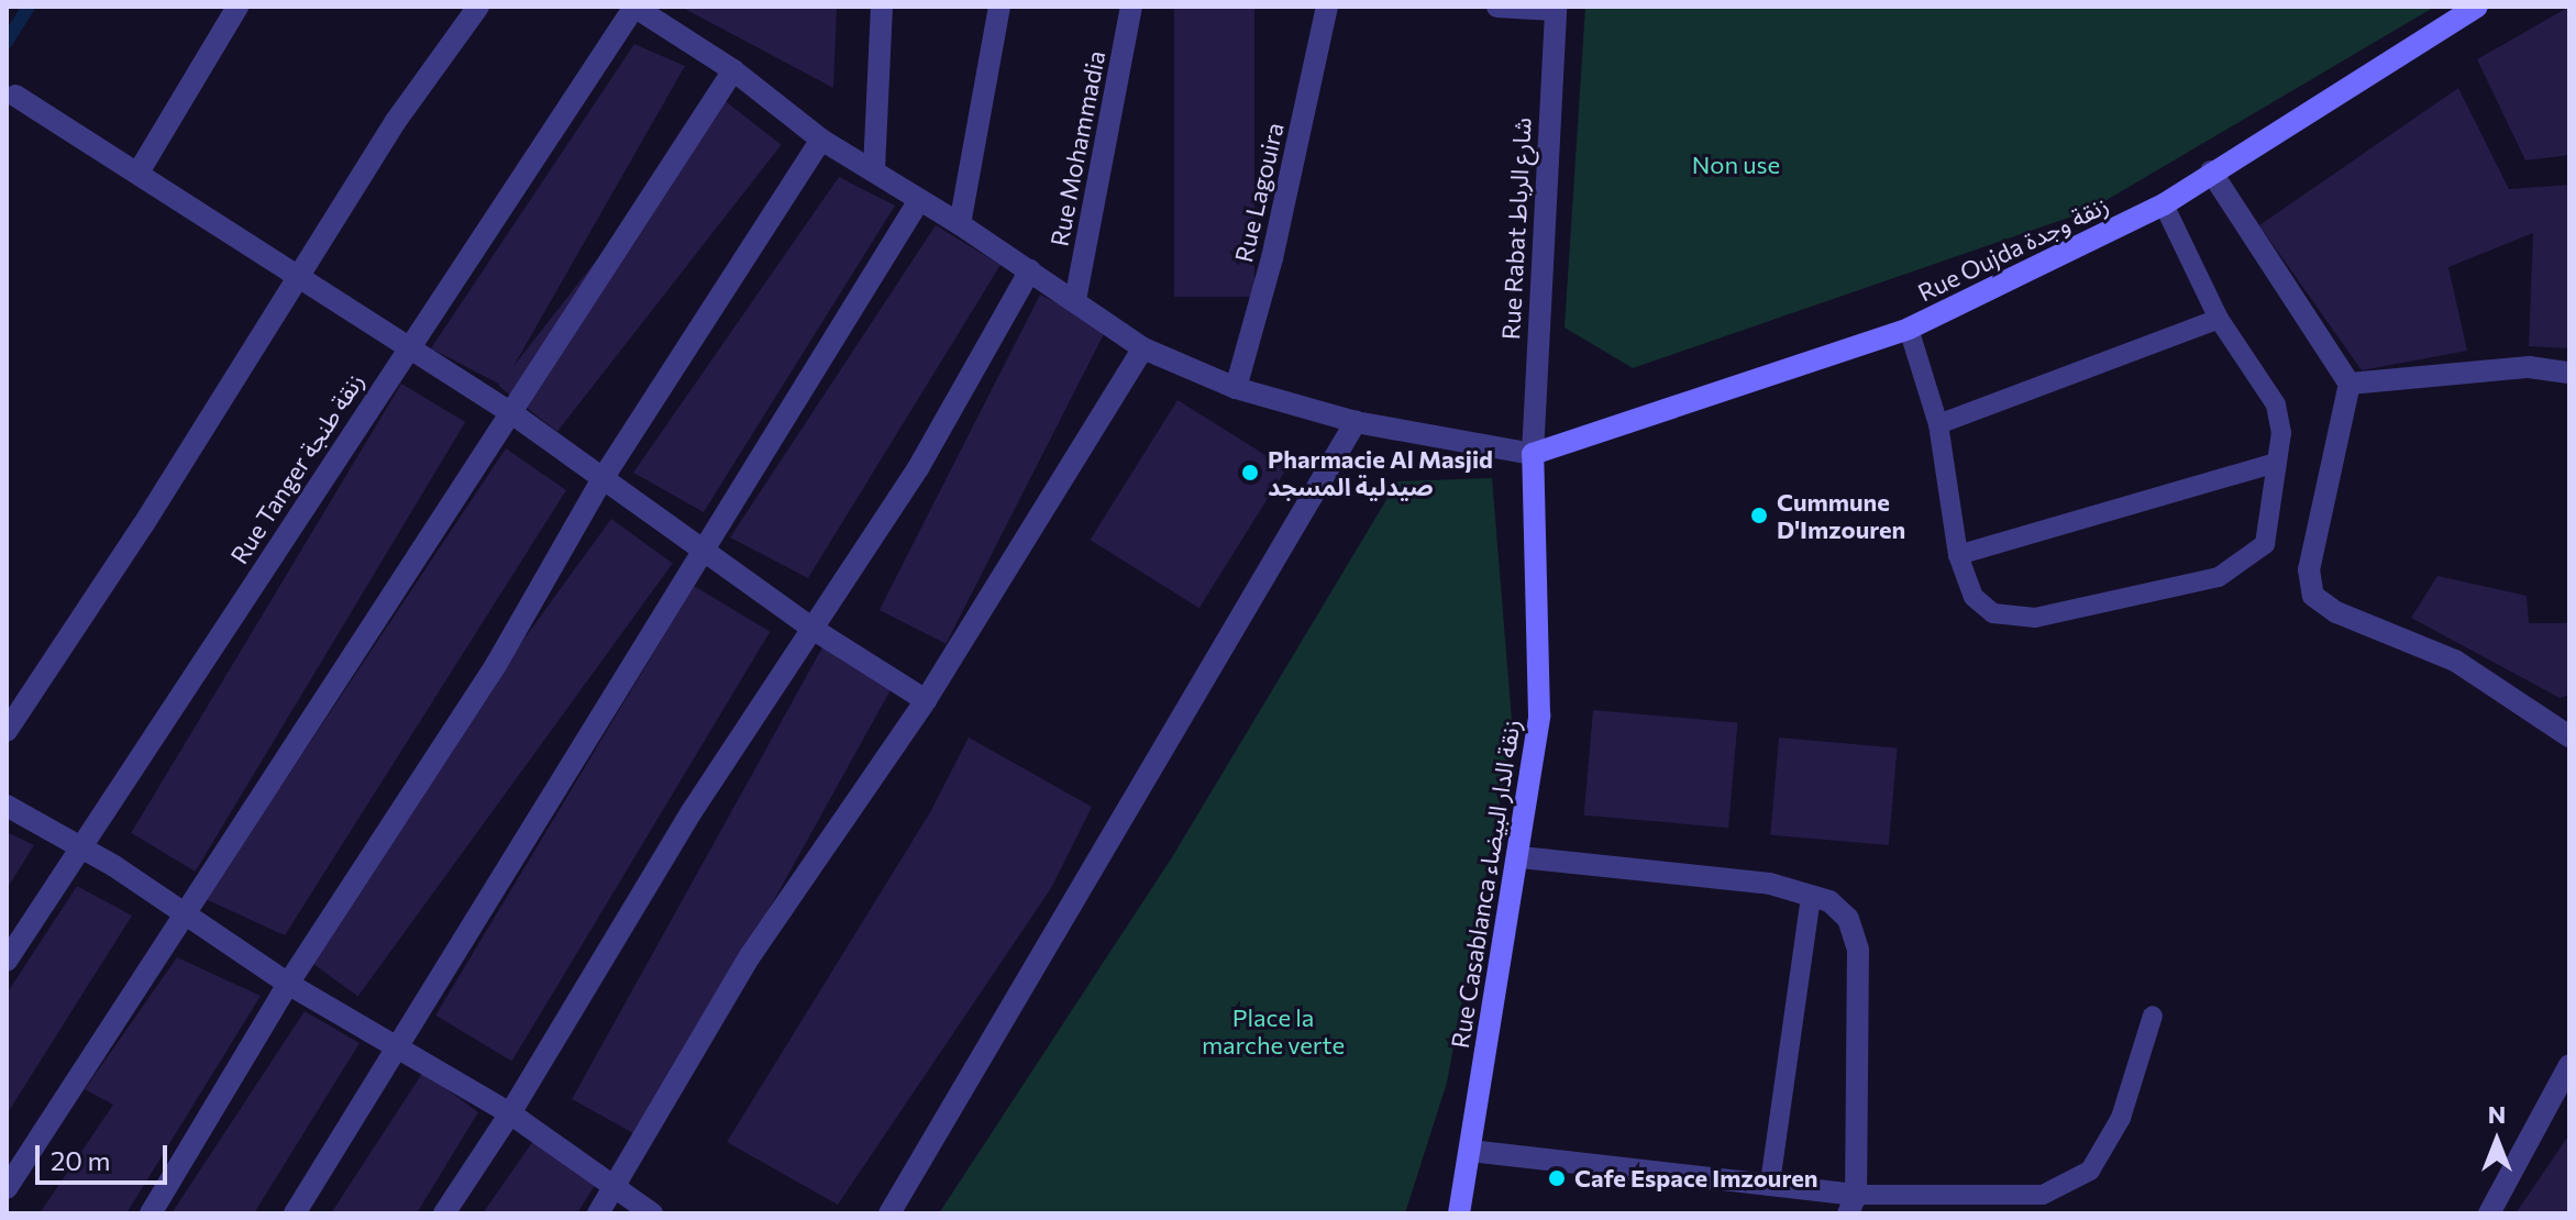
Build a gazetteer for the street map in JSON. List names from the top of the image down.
{
  "streets": {
    "main road": ["Rue Oujda زنقة وجدة", "Rue Casablanca زنقة الدار البيضاء"],
    "street": [
      "Rue Mohammadia",
      "Rue Lagouira",
      "Rue Rabat شارع الرباط",
      "Rue Tanger زنقة طنجة"
    ]
  },
  "crossings": [
    ["Rue Rabat شارع الرباط", "Rue Oujda زنقة وجدة"],
    ["Rue Rabat شارع الرباط", "Rue Casablanca زنقة الدار البيضاء"],
    ["Rue Oujda زنقة وجدة", "Rue Casablanca زنقة الدار البيضاء"]
  ],
  "parks": ["Non use", "Place la marche verte"],
  "places": ["Pharmacie Al Masjid صيدلية المسجد", "Cummune D'Imzouren", "Cafe Espace Imzouren"],
  "scale_bar": "20 m",
  "north": "top"
}
